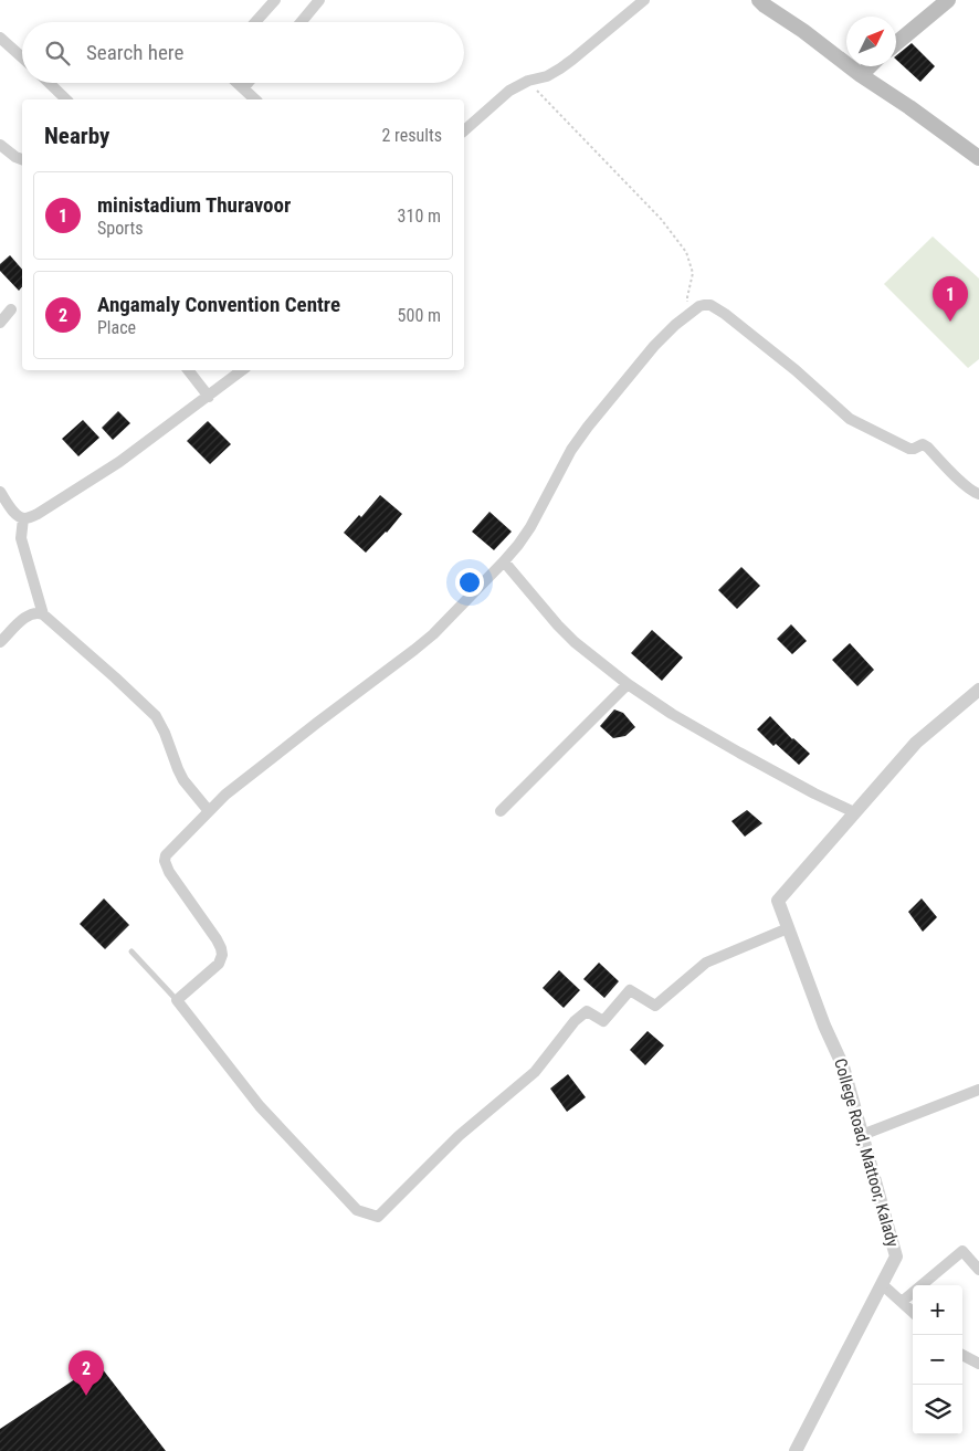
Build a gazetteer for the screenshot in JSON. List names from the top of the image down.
{
  "streets": {
    "street": ["College Road, Mattoor, Kalady"]
  },
  "north": "top right",
  "page": {
    "search": "Search here",
    "heading": ["Nearby", "2 results"],
    "list": [
      {
        "mark": "1",
        "name": "ministadium Thuravoor",
        "note": "Sports",
        "value": "310 m"
      },
      {
        "mark": "2",
        "name": "Angamaly Convention Centre",
        "note": "Place",
        "value": "500 m"
      }
    ],
    "pins": ["1", "2"],
    "map_buttons": ["+", "−"]
  }
}
